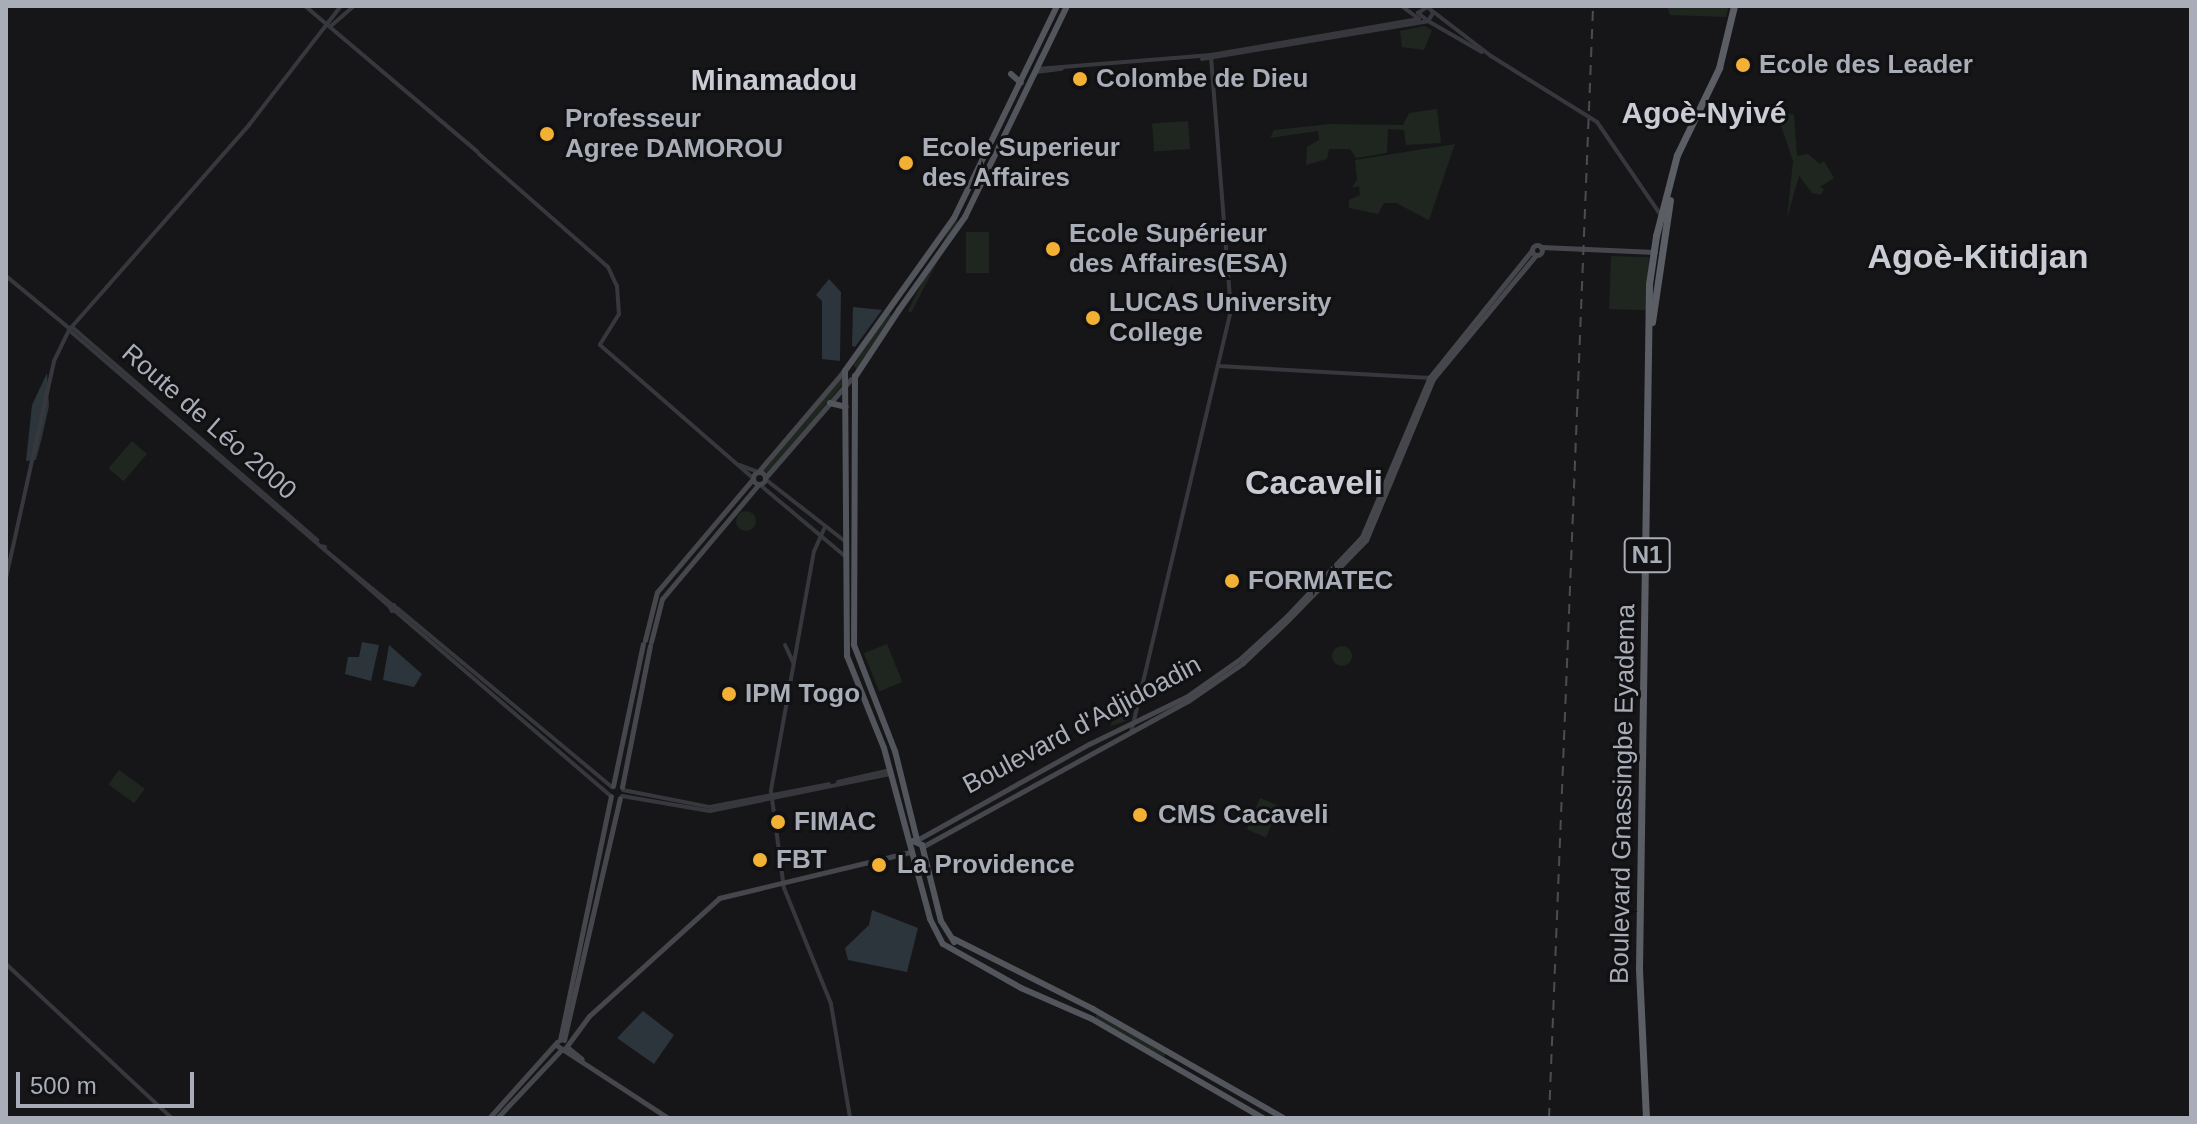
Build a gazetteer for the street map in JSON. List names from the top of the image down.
{
  "streets": {
    "highway": ["N1", "Boulevard Gnassingbe Eyadema"],
    "main road": ["Boulevard d'Adjidoadin"],
    "street": ["Route de Léo 2000"]
  },
  "crossings": [
    ["Boulevard d'Adjidoadin", "Boulevard Gnassingbe Eyadema"]
  ],
  "districts": [
    "Minamadou",
    "Agoè-Nyivé",
    "Agoè-Kitidjan",
    "Cacaveli"
  ],
  "places": [
    "Ecole des Leader",
    "Colombe de Dieu",
    "Professeur Agree DAMOROU",
    "Ecole Superieur des Affaires",
    "Ecole Supérieur des Affaires(ESA)",
    "LUCAS University College",
    "FORMATEC",
    "IPM Togo",
    "CMS Cacaveli",
    "FIMAC",
    "FBT",
    "La Providence"
  ],
  "scale_bar": "500 m"
}
